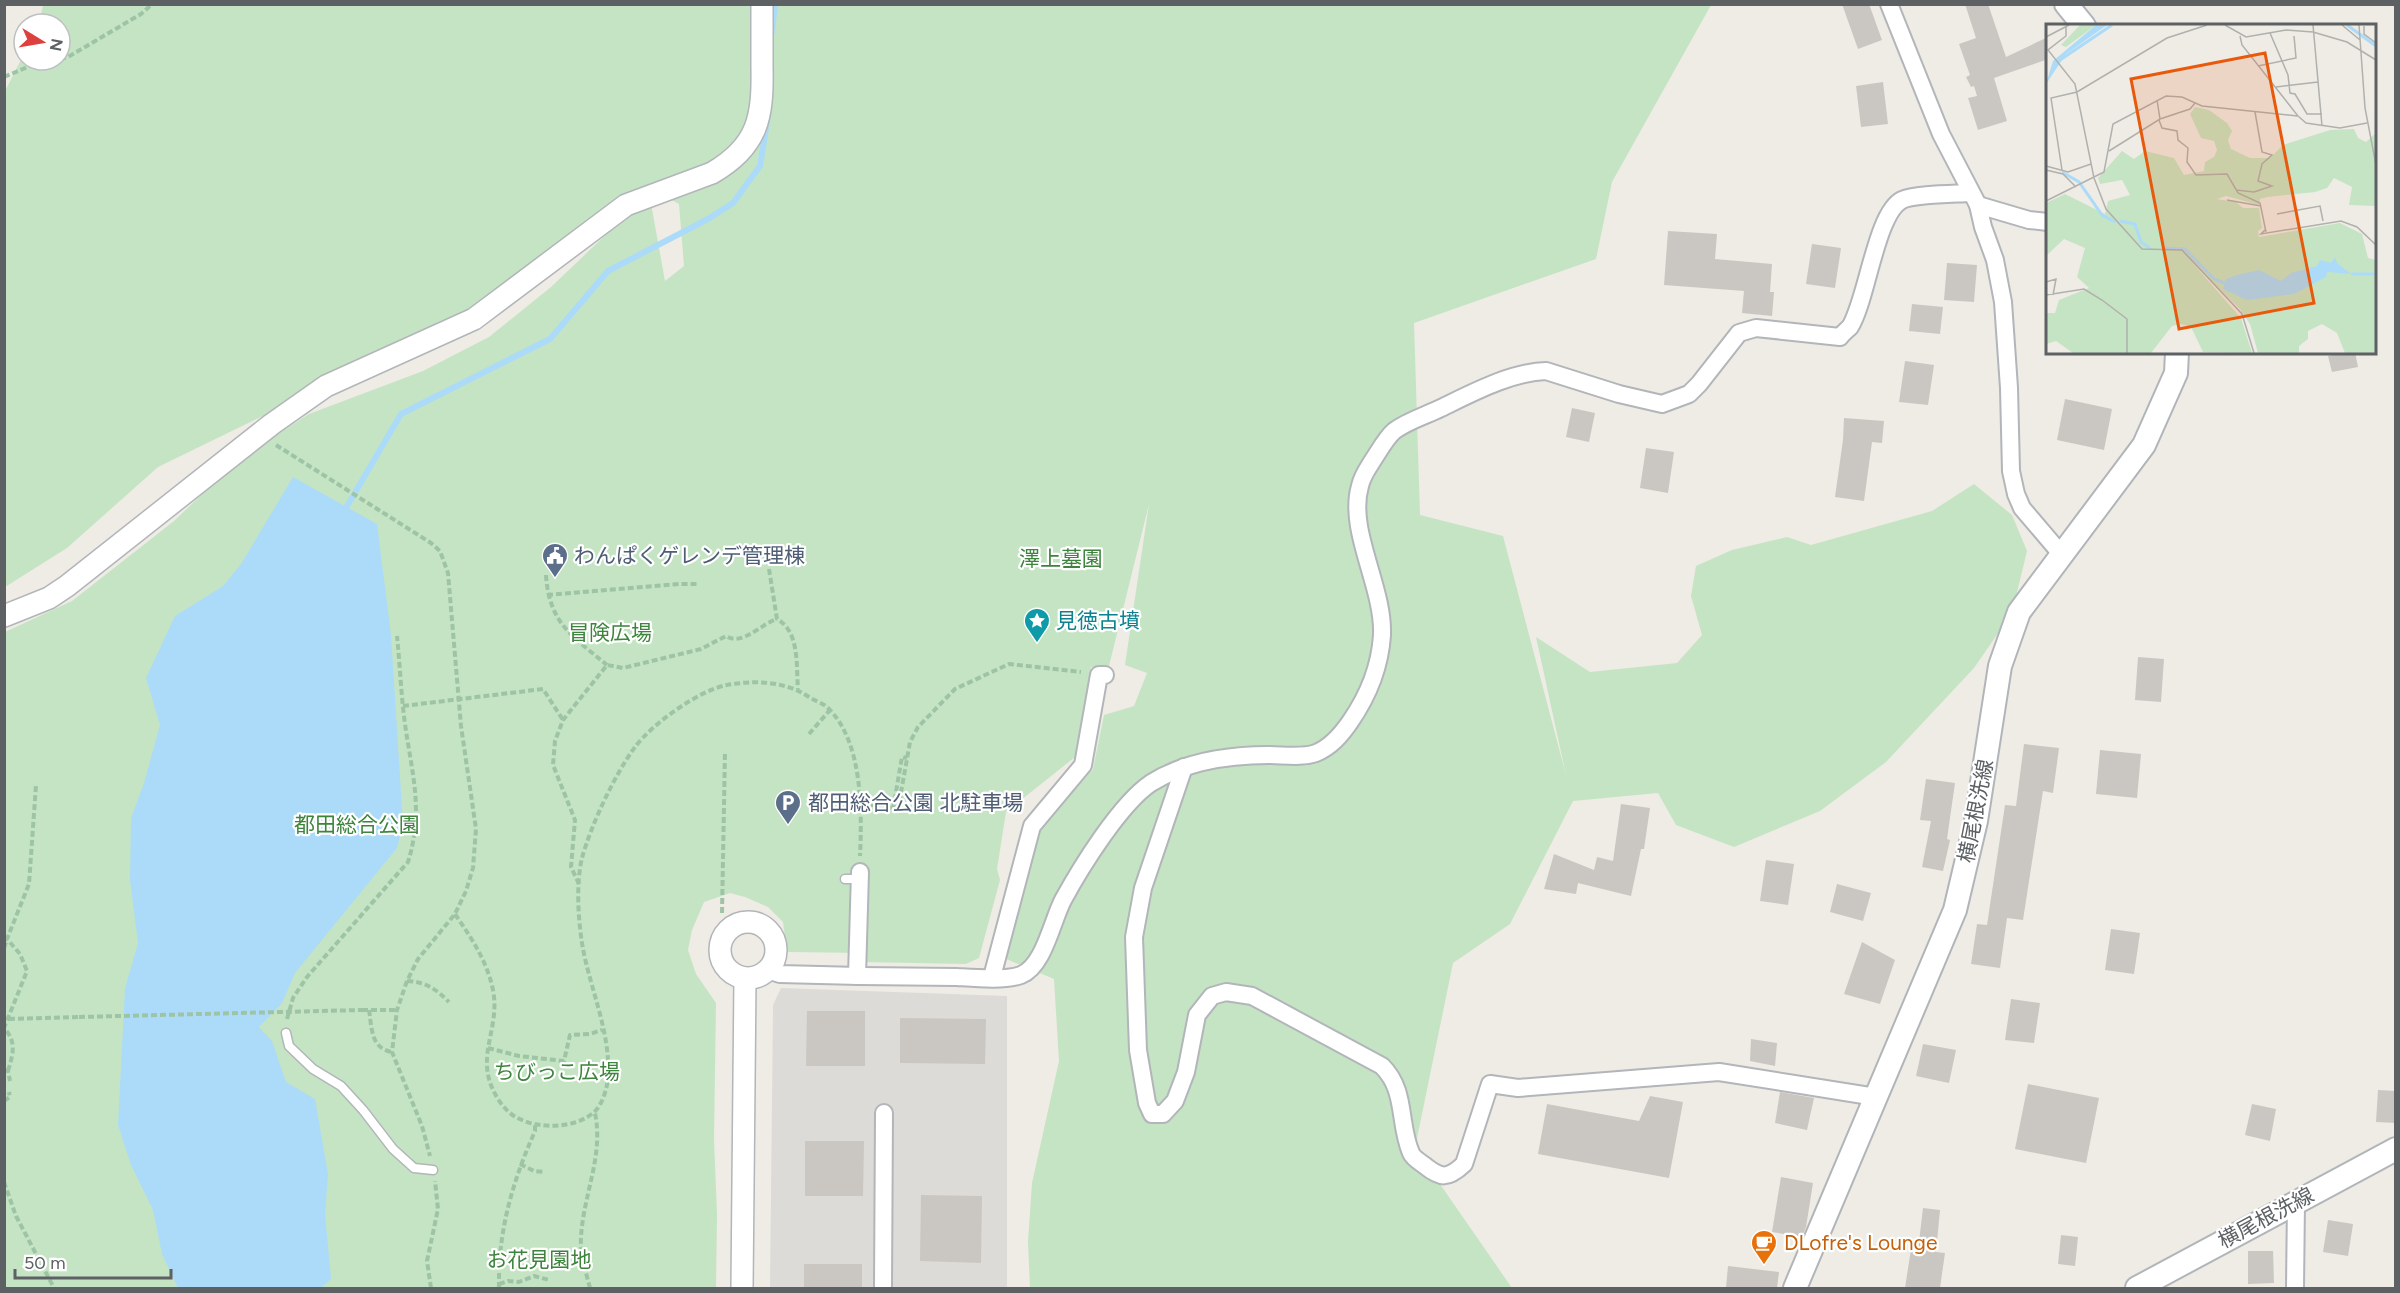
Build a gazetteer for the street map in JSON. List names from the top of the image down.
{
  "streets": {
    "main road": ["横尾根洗線"]
  },
  "parks": [
    "澤上墓園",
    "冒険広場",
    "都田総合公園",
    "ちびっこ広場",
    "お花見園地"
  ],
  "places": {
    "public building": ["わんぱくゲレンデ管理棟"],
    "place": ["見徳古墳"],
    "parking": ["都田総合公園 北駐車場"],
    "cafe": ["DLofre's Lounge"]
  },
  "scale_bar": "50 m",
  "north": "right"
}
